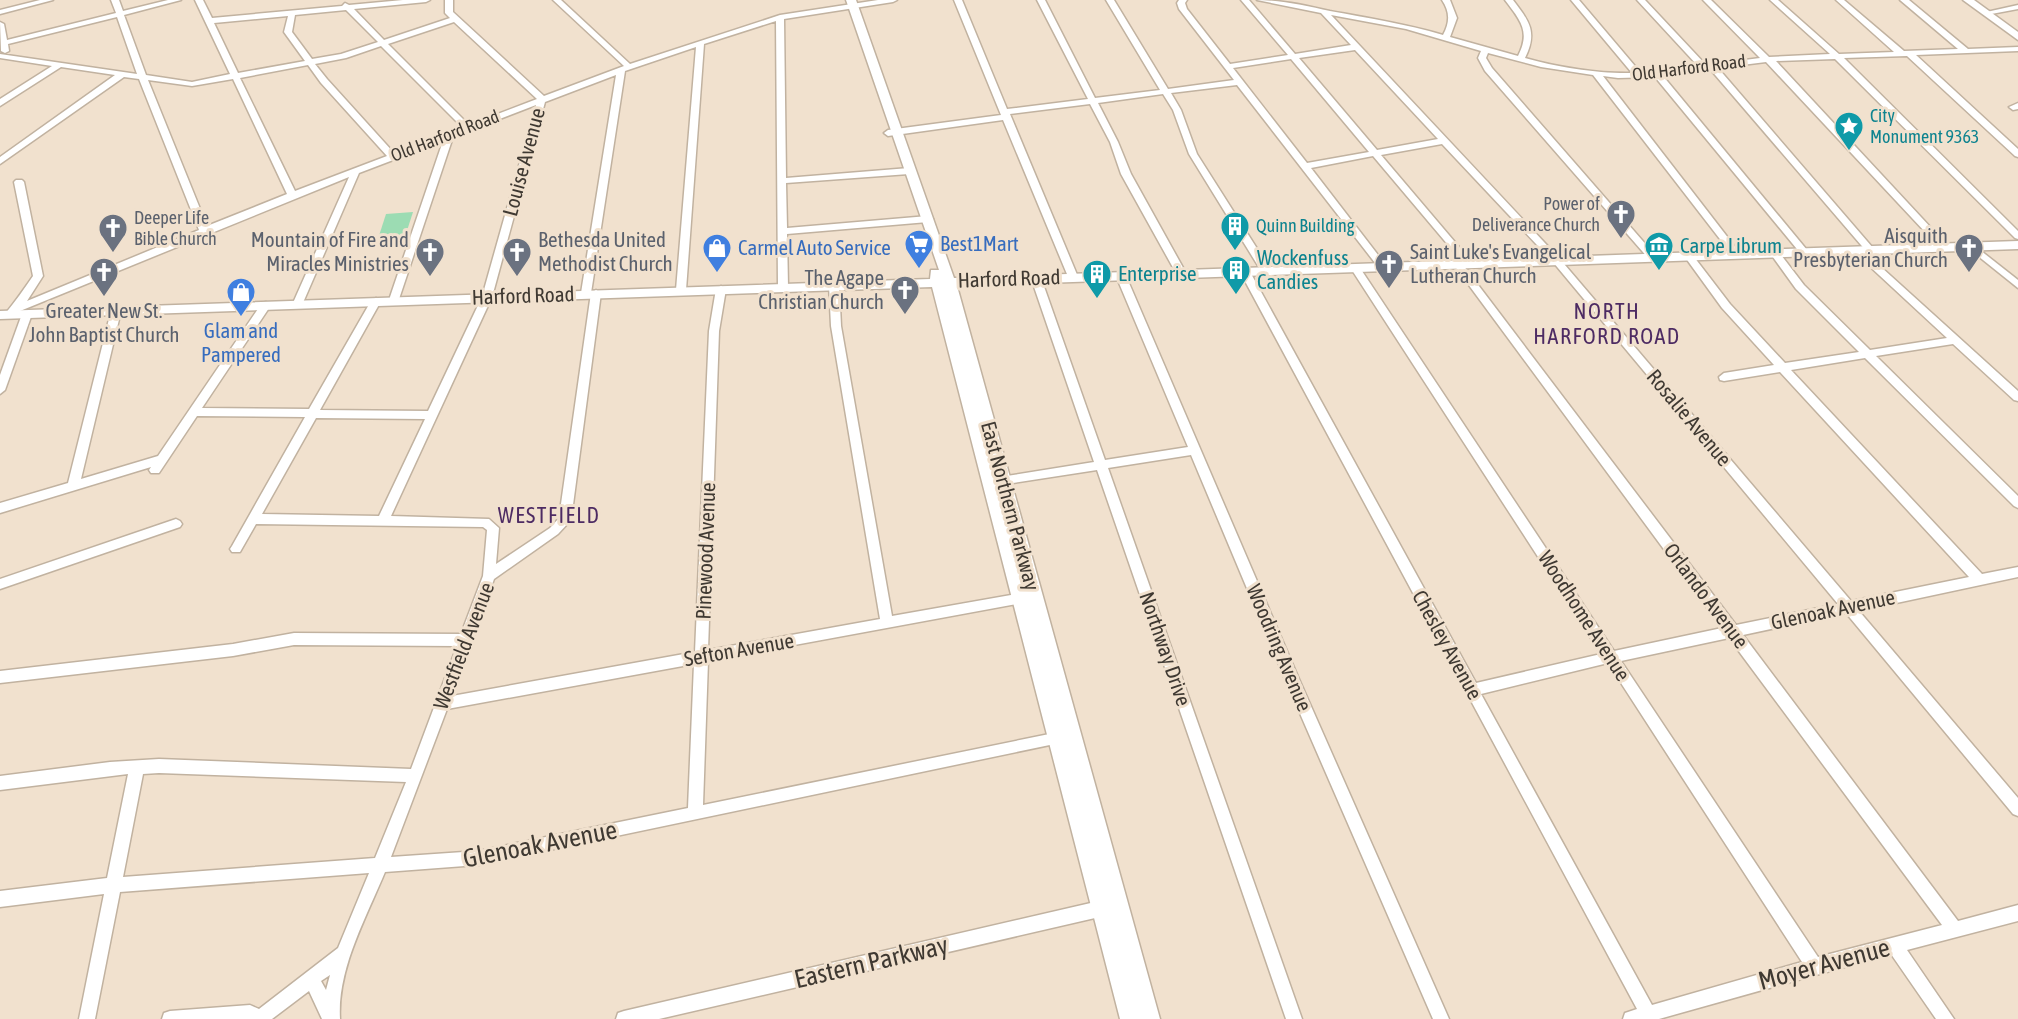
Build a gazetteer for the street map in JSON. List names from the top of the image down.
{
  "streets": {
    "main road": ["Harford Road", "East Northern Parkway"],
    "street": [
      "Old Harford Road",
      "Louise Avenue",
      "Rosalie Avenue",
      "Pinewood Avenue",
      "Orlando Avenue",
      "Glenoak Avenue",
      "Woodhome Avenue",
      "Chesley Avenue",
      "Westfield Avenue",
      "Woodring Avenue",
      "Northway Drive",
      "Sefton Avenue",
      "Eastern Parkway",
      "Moyer Avenue"
    ]
  },
  "crossings": [
    ["Old Harford Road", "Louise Avenue"],
    ["Old Harford Road", "Harford Road"],
    ["Old Harford Road", "Rosalie Avenue"],
    ["Old Harford Road", "East Northern Parkway"],
    ["Old Harford Road", "Westfield Avenue"],
    ["Louise Avenue", "Harford Road"],
    ["Harford Road", "Rosalie Avenue"],
    ["Harford Road", "East Northern Parkway"],
    ["Harford Road", "Pinewood Avenue"],
    ["Harford Road", "Orlando Avenue"],
    ["Harford Road", "Woodhome Avenue"],
    ["Harford Road", "Chesley Avenue"],
    ["Harford Road", "Westfield Avenue"],
    ["Harford Road", "Woodring Avenue"],
    ["Harford Road", "Northway Drive"],
    ["Rosalie Avenue", "Glenoak Avenue"],
    ["East Northern Parkway", "Glenoak Avenue"],
    ["East Northern Parkway", "Sefton Avenue"],
    ["East Northern Parkway", "Eastern Parkway"],
    ["Pinewood Avenue", "Glenoak Avenue"],
    ["Pinewood Avenue", "Sefton Avenue"],
    ["Orlando Avenue", "Glenoak Avenue"],
    ["Orlando Avenue", "Moyer Avenue"],
    ["Glenoak Avenue", "Woodhome Avenue"],
    ["Glenoak Avenue", "Chesley Avenue"],
    ["Glenoak Avenue", "Westfield Avenue"],
    ["Woodhome Avenue", "Moyer Avenue"],
    ["Chesley Avenue", "Moyer Avenue"],
    ["Westfield Avenue", "Sefton Avenue"]
  ],
  "districts": ["NORTH HARFORD ROAD", "WESTFIELD"],
  "places": {
    "place": ["City Monument 9363"],
    "church": [
      "Power of Deliverance Church",
      "Deeper Life Bible Church",
      "Aisquith Presbyterian Church",
      "Mountain of Fire and Miracles Ministries",
      "Bethesda United Methodist Church",
      "Saint Luke's Evangelical Lutheran Church",
      "Greater New St. John Baptist Church",
      "The Agape Christian Church"
    ],
    "building": ["Quinn Building", "Wockenfuss Candies", "Enterprise"],
    "supermarket": ["Best1Mart"],
    "museum": ["Carpe Librum"],
    "shop": ["Carmel Auto Service", "Glam and Pampered"]
  }
}
